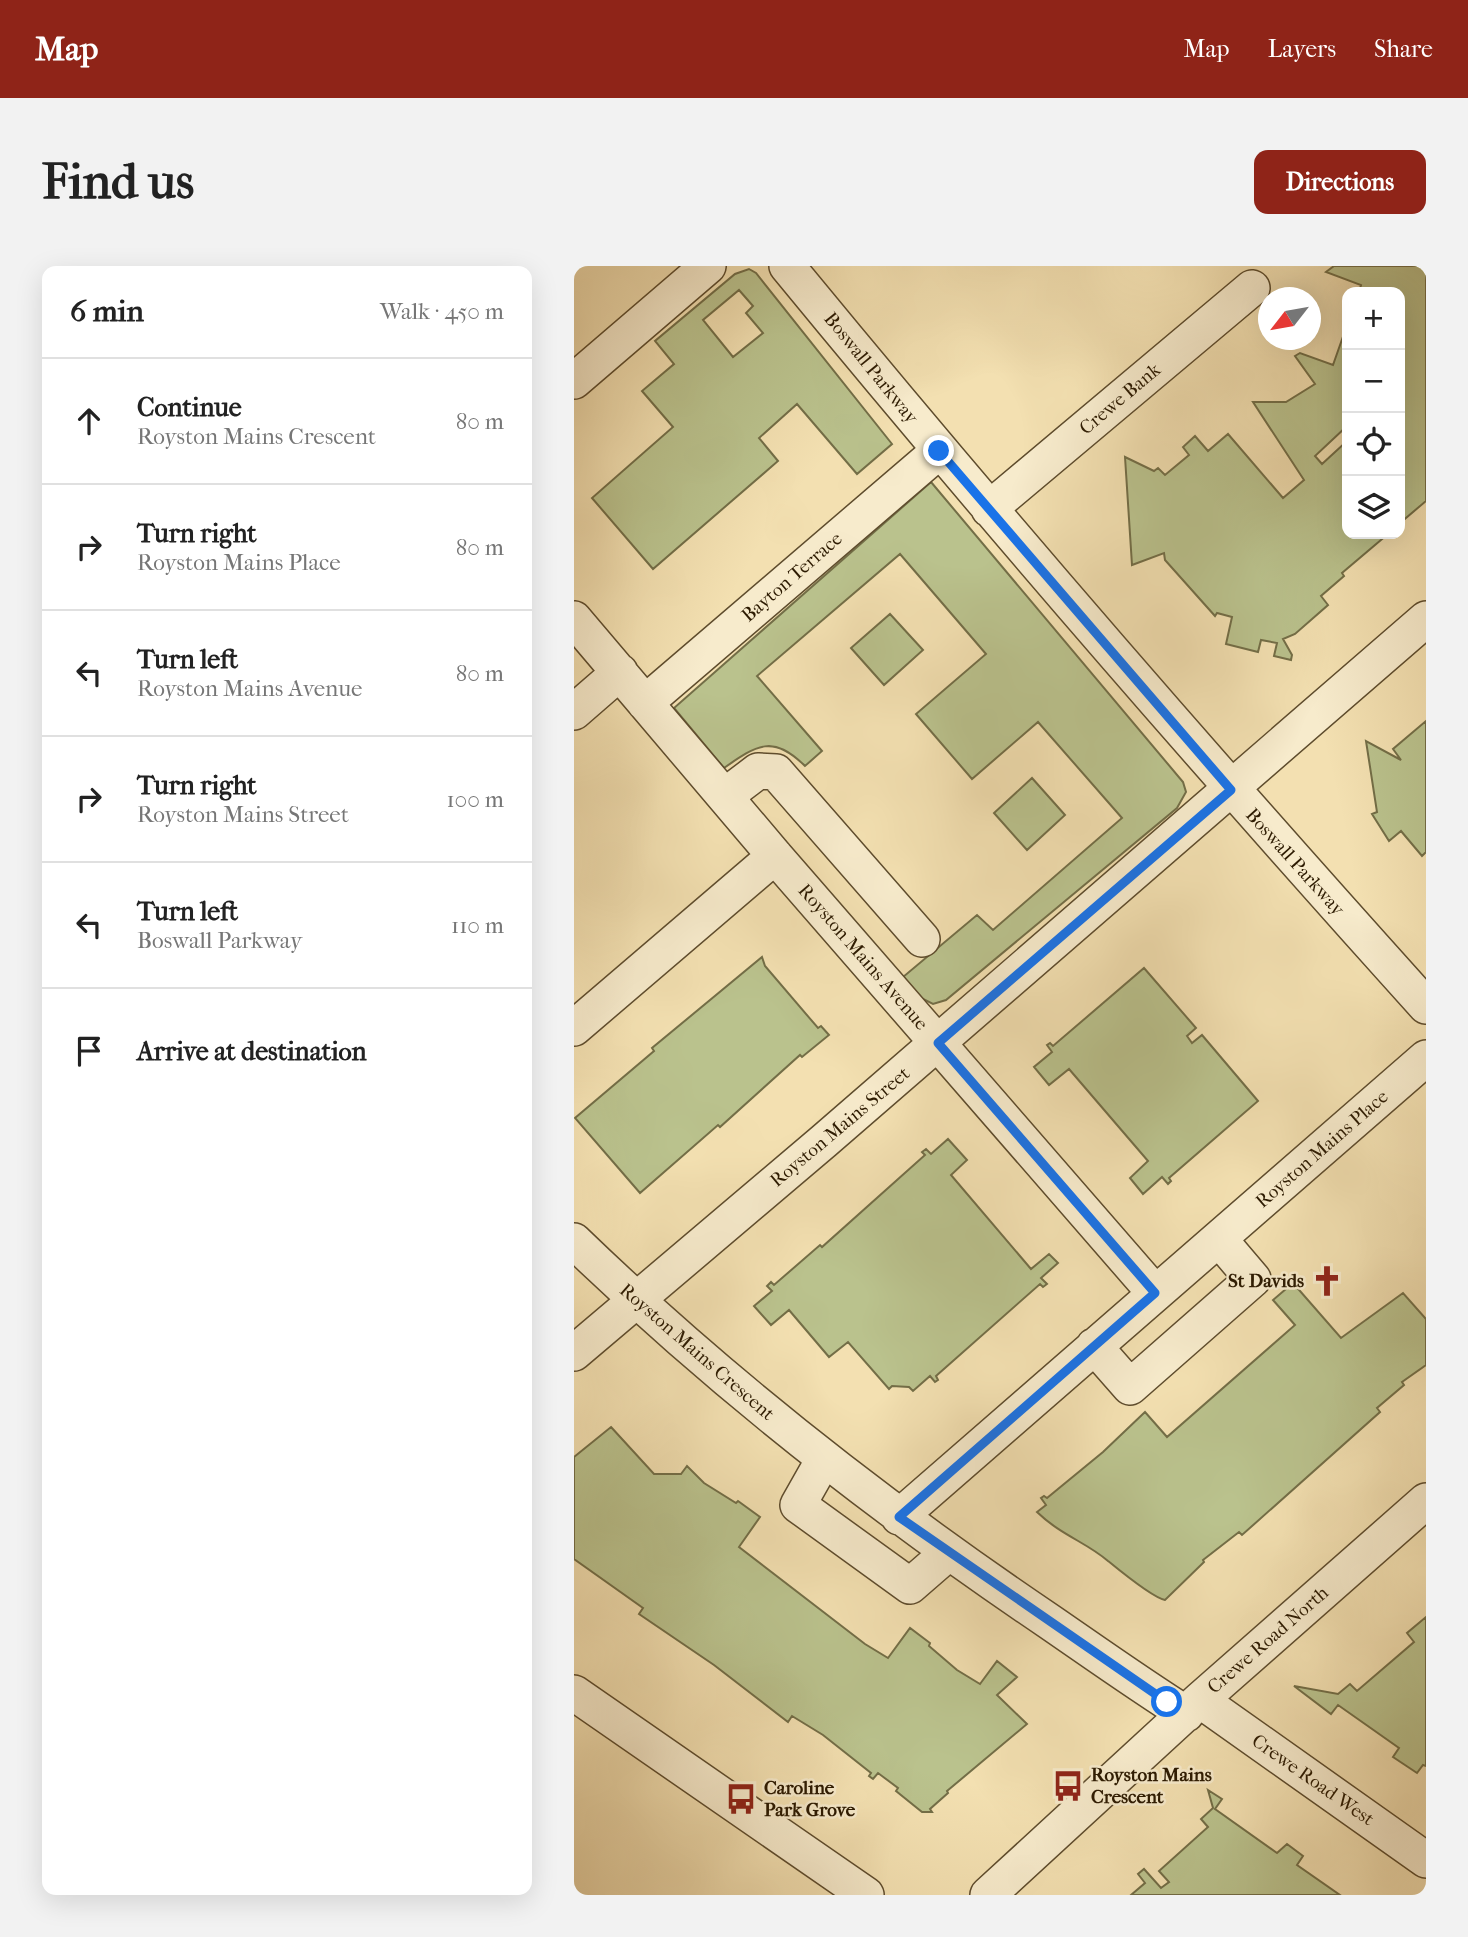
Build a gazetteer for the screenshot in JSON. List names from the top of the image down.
{
  "streets": {
    "street": [
      "Boswall Parkway",
      "Crewe Bank",
      "Bayton Terrace",
      "Royston Mains Avenue",
      "Royston Mains Street",
      "Royston Mains Place",
      "Royston Mains Crescent",
      "Crewe Road North",
      "Crewe Road West"
    ]
  },
  "crossings": [
    ["Boswall Parkway", "Crewe Bank"],
    ["Boswall Parkway", "Bayton Terrace"],
    ["Boswall Parkway", "Royston Mains Street"],
    ["Bayton Terrace", "Royston Mains Avenue"],
    ["Royston Mains Avenue", "Royston Mains Street"],
    ["Royston Mains Avenue", "Royston Mains Place"],
    ["Royston Mains Street", "Royston Mains Crescent"],
    ["Royston Mains Place", "Royston Mains Crescent"],
    ["Royston Mains Crescent", "Crewe Road North"],
    ["Royston Mains Crescent", "Crewe Road West"],
    ["Crewe Road North", "Crewe Road West"]
  ],
  "places": {
    "church": ["St Davids"],
    "bus stop": ["Royston Mains Crescent", "Caroline Park Grove"]
  },
  "north": "bottom left",
  "page": {
    "header": "Map",
    "nav": ["Map", "Layers", "Share"],
    "buttons": "Directions",
    "title": "Find us",
    "heading": ["6 min", "Walk · 450 m"],
    "map_buttons": ["+", "−"],
    "list": [
      ["Continue", "Royston Mains Crescent", "80 m"],
      ["Turn right", "Royston Mains Place", "80 m"],
      ["Turn left", "Royston Mains Avenue", "80 m"],
      ["Turn right", "Royston Mains Street", "100 m"],
      ["Turn left", "Boswall Parkway", "110 m"],
      "Arrive at destination"
    ]
  }
}
